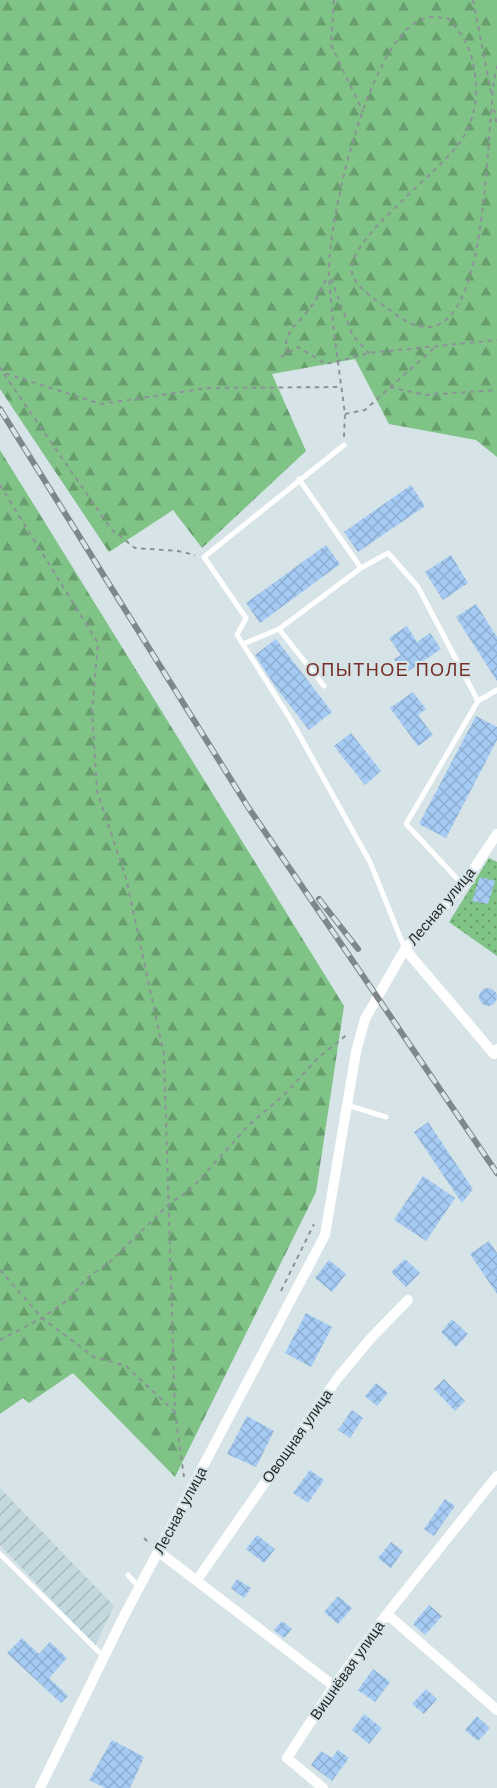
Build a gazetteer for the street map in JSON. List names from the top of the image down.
{
  "streets": {
    "street": ["Лесная улица", "Овощная улица", "Вишнёвая улица"]
  },
  "districts": ["ОПЫТНОЕ ПОЛЕ"]
}
